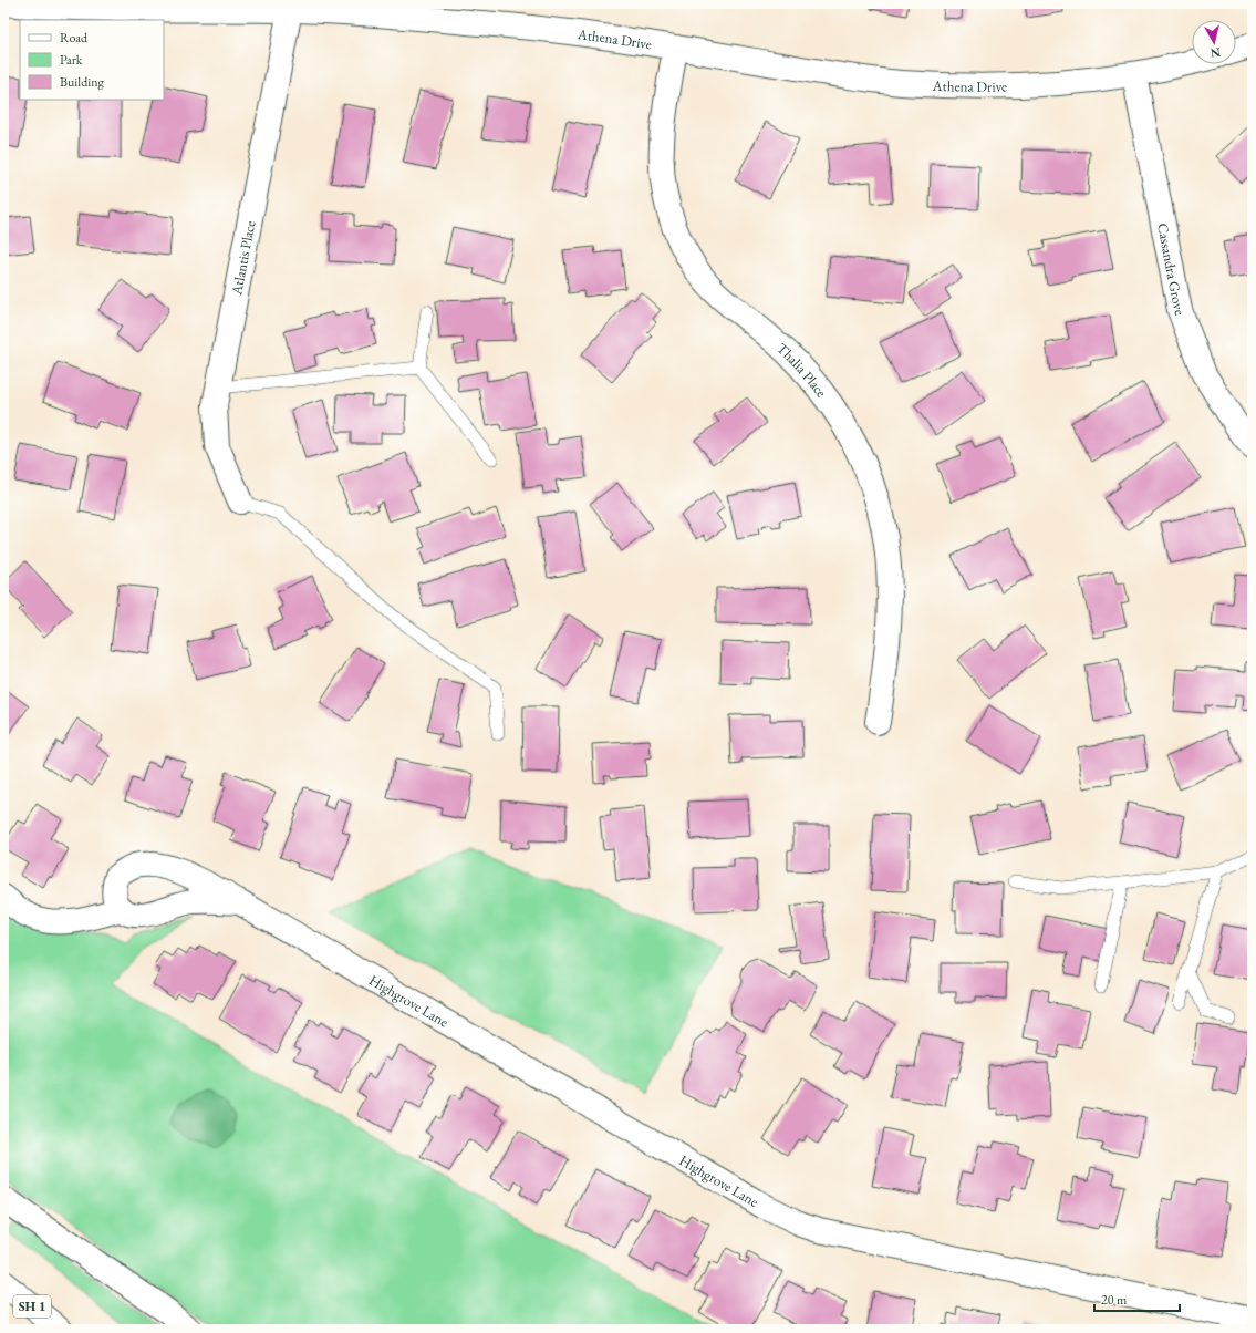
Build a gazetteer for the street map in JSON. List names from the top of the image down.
{
  "streets": {
    "main road": [
      "Athena Drive",
      "Atlantis Place",
      "Cassandra Grove",
      "Thalia Place",
      "Highgrove Lane",
      "SH 1"
    ]
  },
  "crossings": [
    ["Athena Drive", "Atlantis Place"],
    ["Athena Drive", "Cassandra Grove"],
    ["Athena Drive", "Thalia Place"]
  ],
  "legend": ["Road", "Park", "Building"],
  "scale_bar": "20 m",
  "north": "bottom"
}
